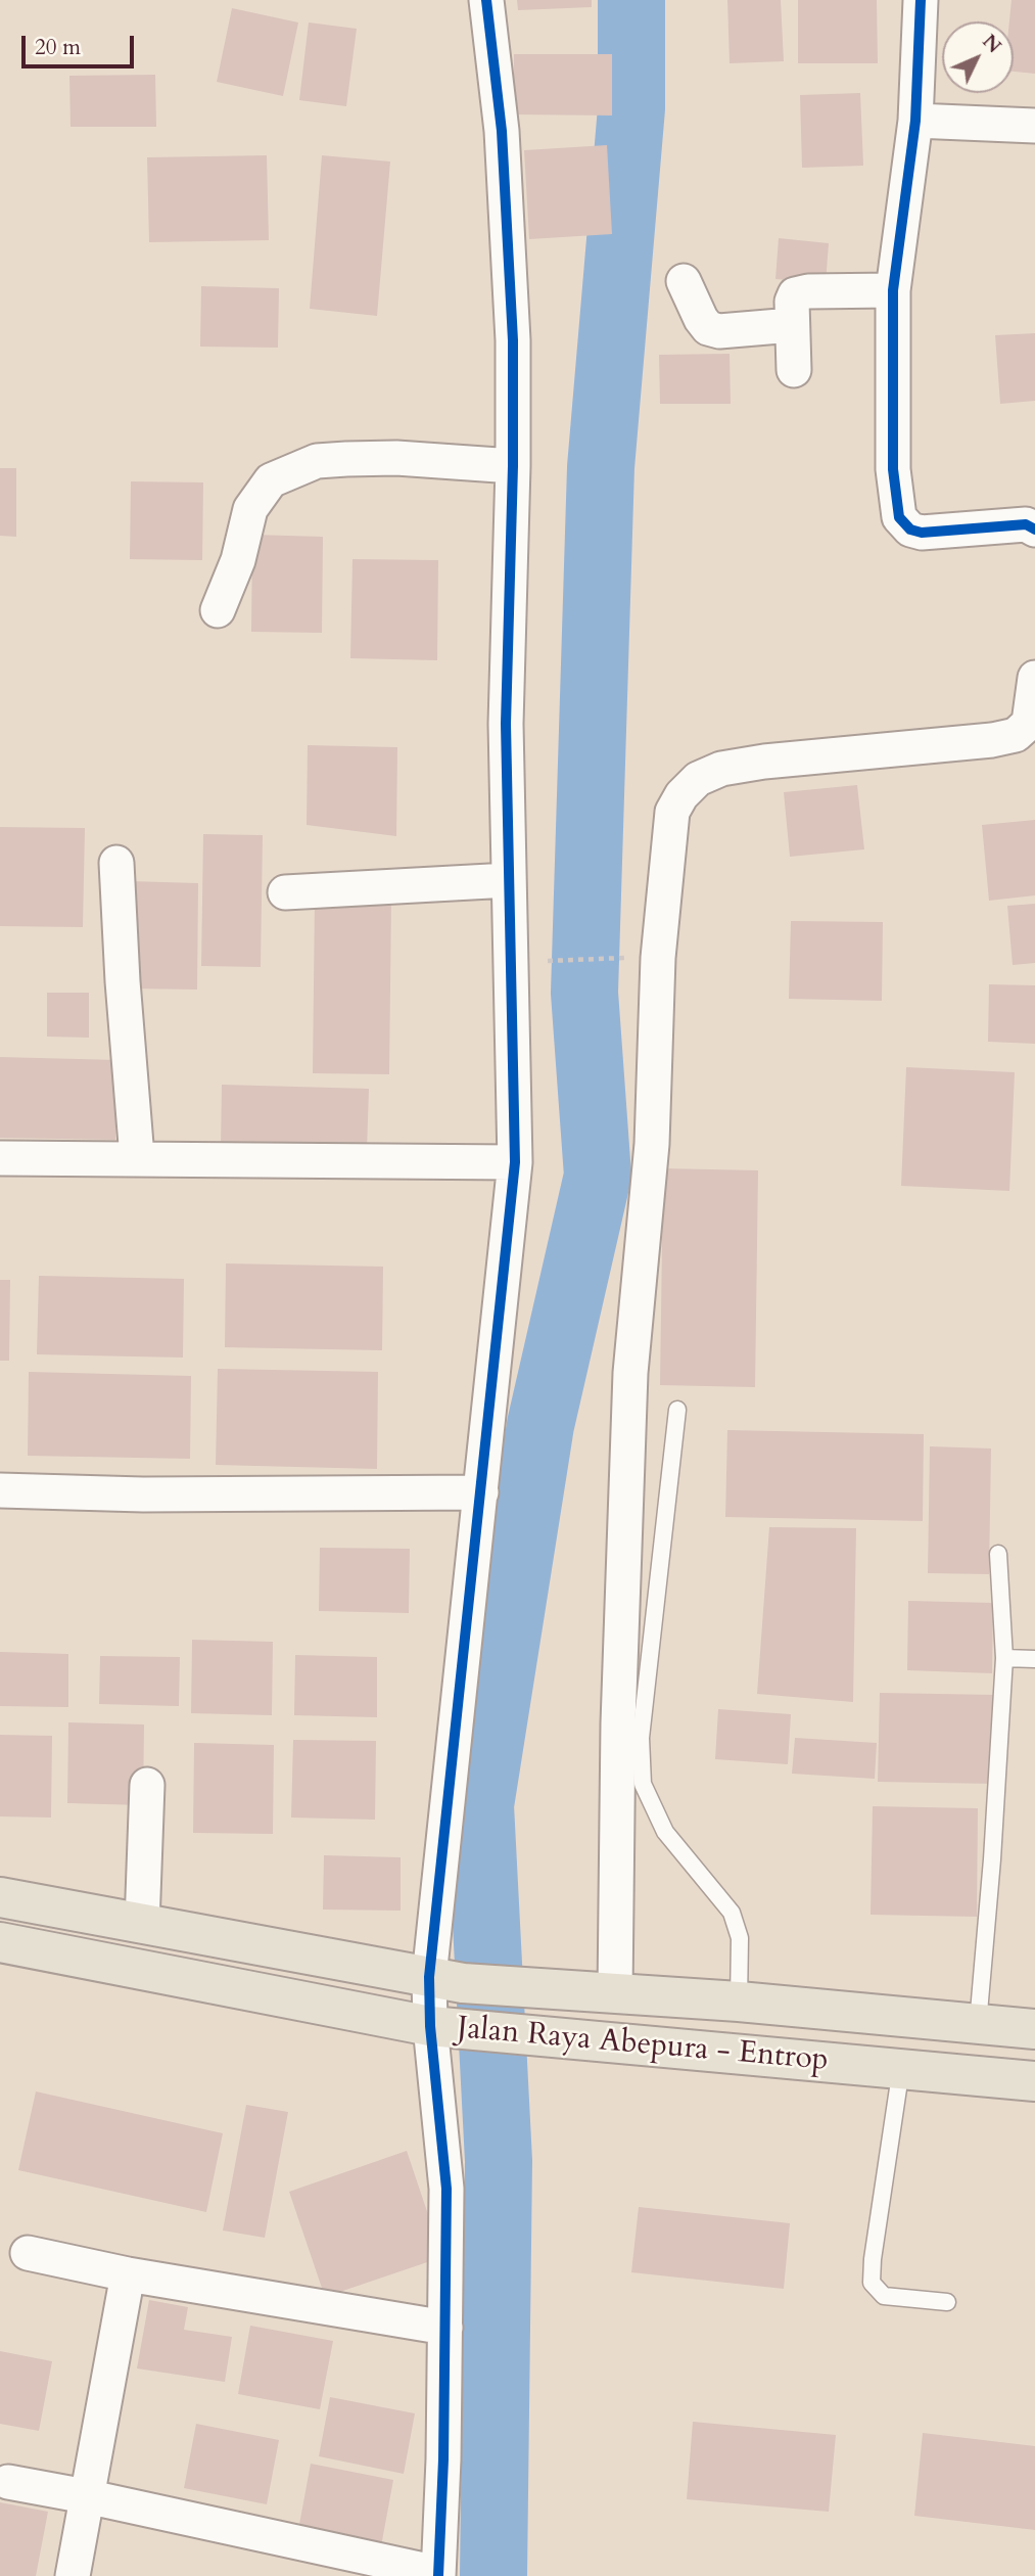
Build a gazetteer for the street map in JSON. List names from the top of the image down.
{
  "streets": {
    "highway": ["Jalan Raya Abepura - Entrop"]
  },
  "scale_bar": "20 m",
  "north": "top right"
}
